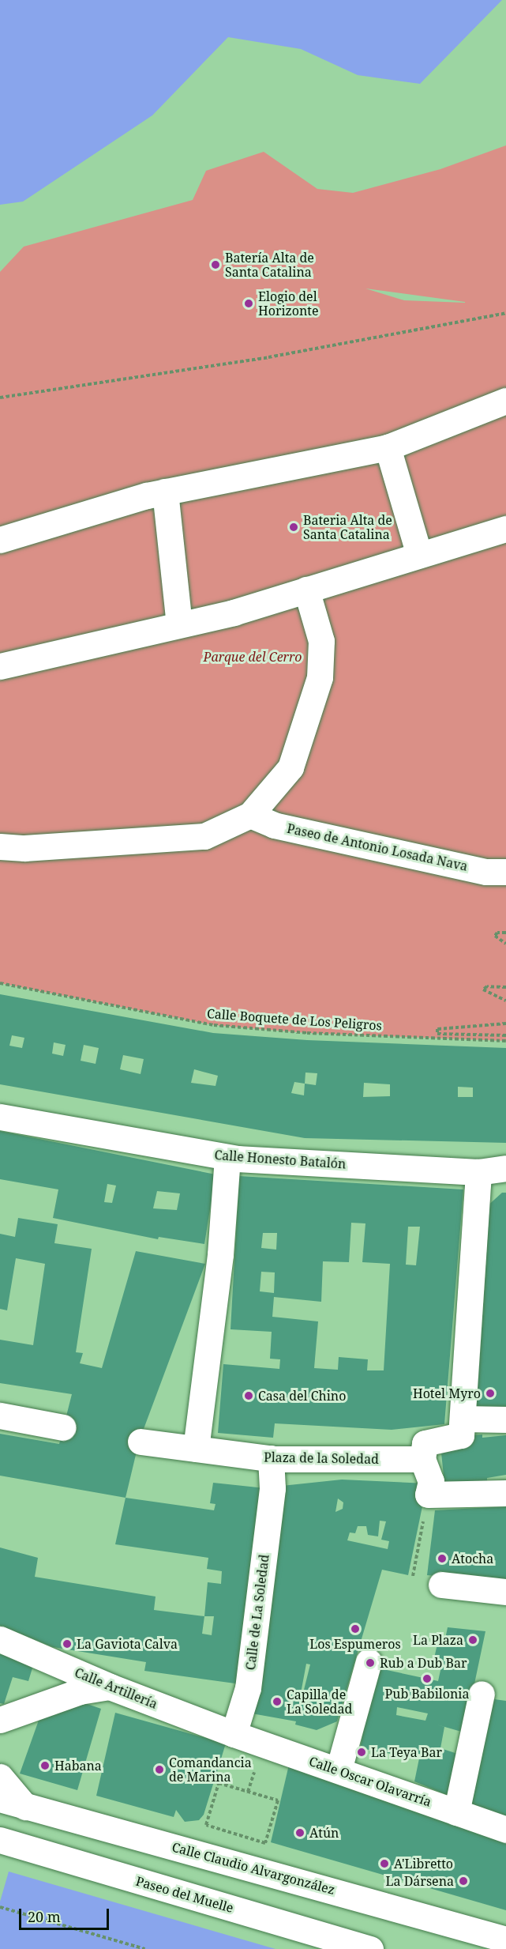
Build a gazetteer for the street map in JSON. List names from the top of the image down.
{
  "streets": {
    "street": [
      "Paseo de Antonio Losada Nava",
      "Calle Honesto Batalón",
      "Plaza de la Soledad",
      "Calle de La Soledad",
      "Calle Artillería",
      "Calle Oscar Olavarría",
      "Calle Claudio Alvargonzález",
      "Paseo del Muelle"
    ],
    "path": ["Calle Boquete de Los Peligros"]
  },
  "crossings": [
    ["Plaza de la Soledad", "Calle de La Soledad"],
    ["Calle de La Soledad", "Calle Artillería"],
    ["Calle de La Soledad", "Calle Oscar Olavarría"],
    ["Calle Artillería", "Calle Oscar Olavarría"]
  ],
  "parks": ["Parque del Cerro"],
  "places": [
    "Batería Alta de Santa Catalina",
    "Elogio del Horizonte",
    "Bateria Alta de Santa Catalina",
    "Hotel Myro",
    "Casa del Chino",
    "Atocha",
    "Los Espumeros",
    "La Plaza",
    "La Gaviota Calva",
    "Rub a Dub Bar",
    "Pub Babilonia",
    "Capilla de La Soledad",
    "La Teya Bar",
    "Habana",
    "Comandancia de Marina",
    "Atún",
    "A'Libretto",
    "La Dársena"
  ],
  "scale_bar": "20 m"
}
